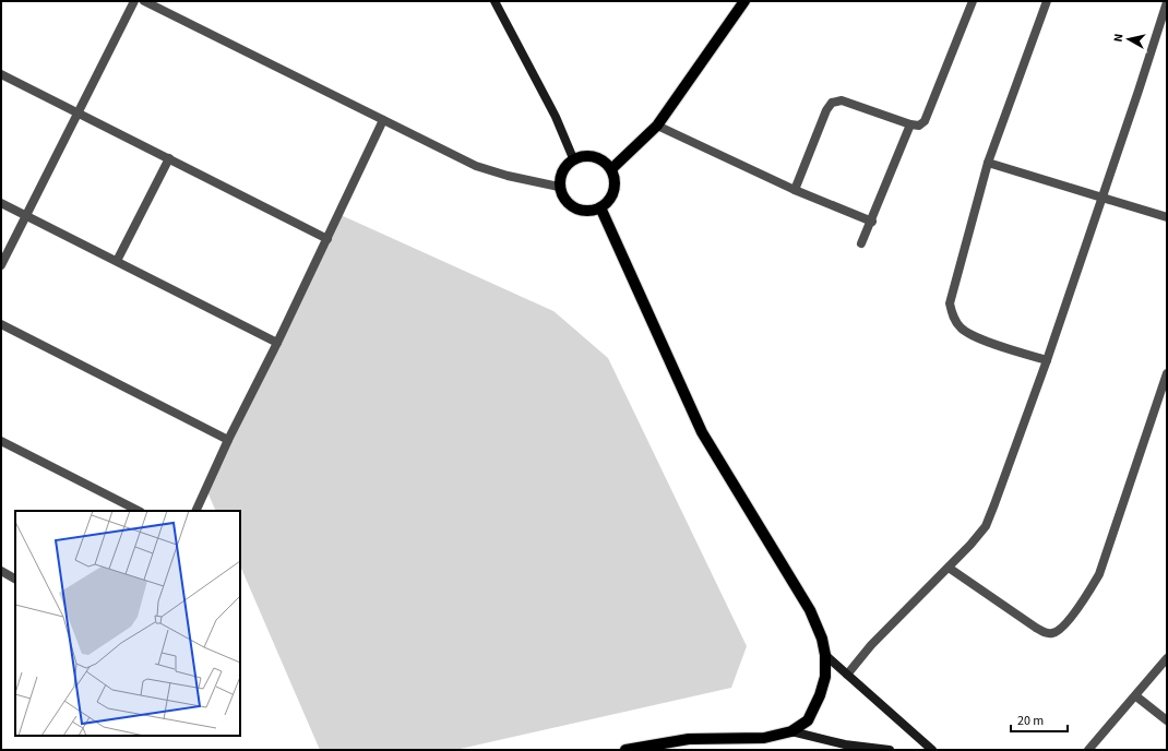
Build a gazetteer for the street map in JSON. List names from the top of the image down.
{
  "scale_bar": "20 m",
  "north": "left"
}
